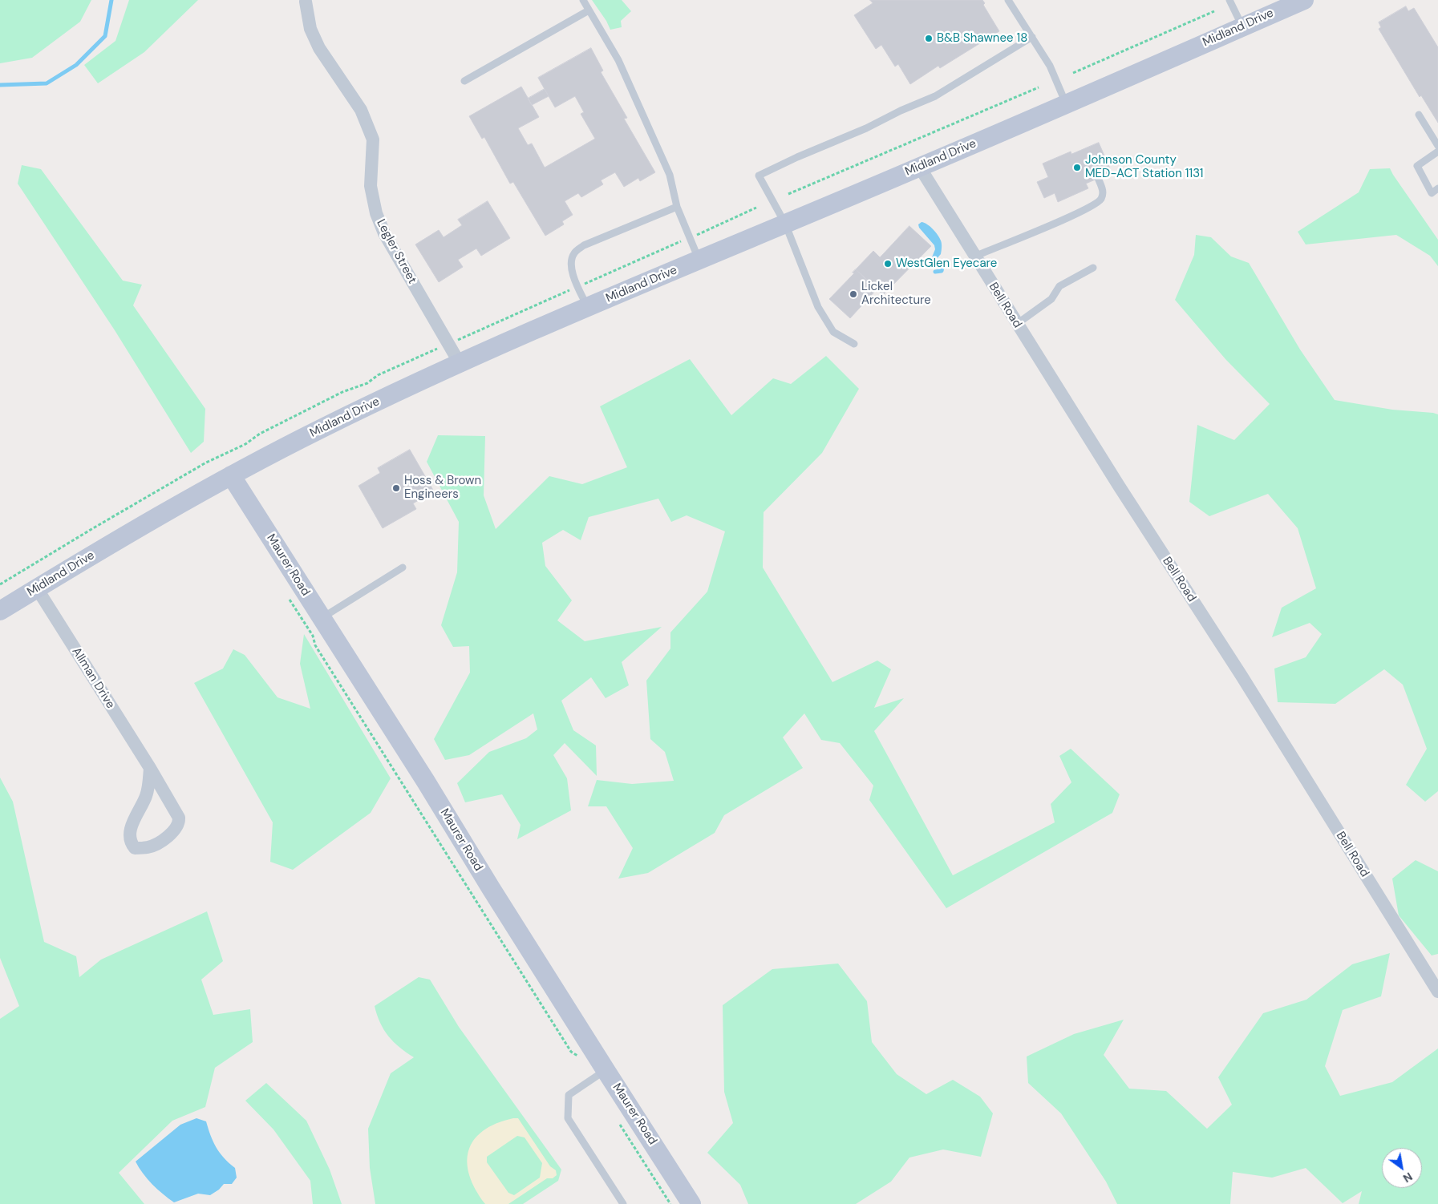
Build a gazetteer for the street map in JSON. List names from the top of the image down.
{
  "streets": {
    "main road": ["Midland Drive", "Maurer Road"],
    "street": ["Legler Street", "Bell Road", "Allman Drive"]
  },
  "crossings": [
    ["Midland Drive", "Legler Street"],
    ["Midland Drive", "Bell Road"],
    ["Midland Drive", "Maurer Road"],
    ["Midland Drive", "Allman Drive"]
  ],
  "places": [
    "B&B Shawnee 18",
    "Johnson County MED-ACT Station 1131",
    "WestGlen Eyecare",
    "Lickel Architecture",
    "Hoss & Brown Engineers"
  ],
  "north": "bottom right"
}
